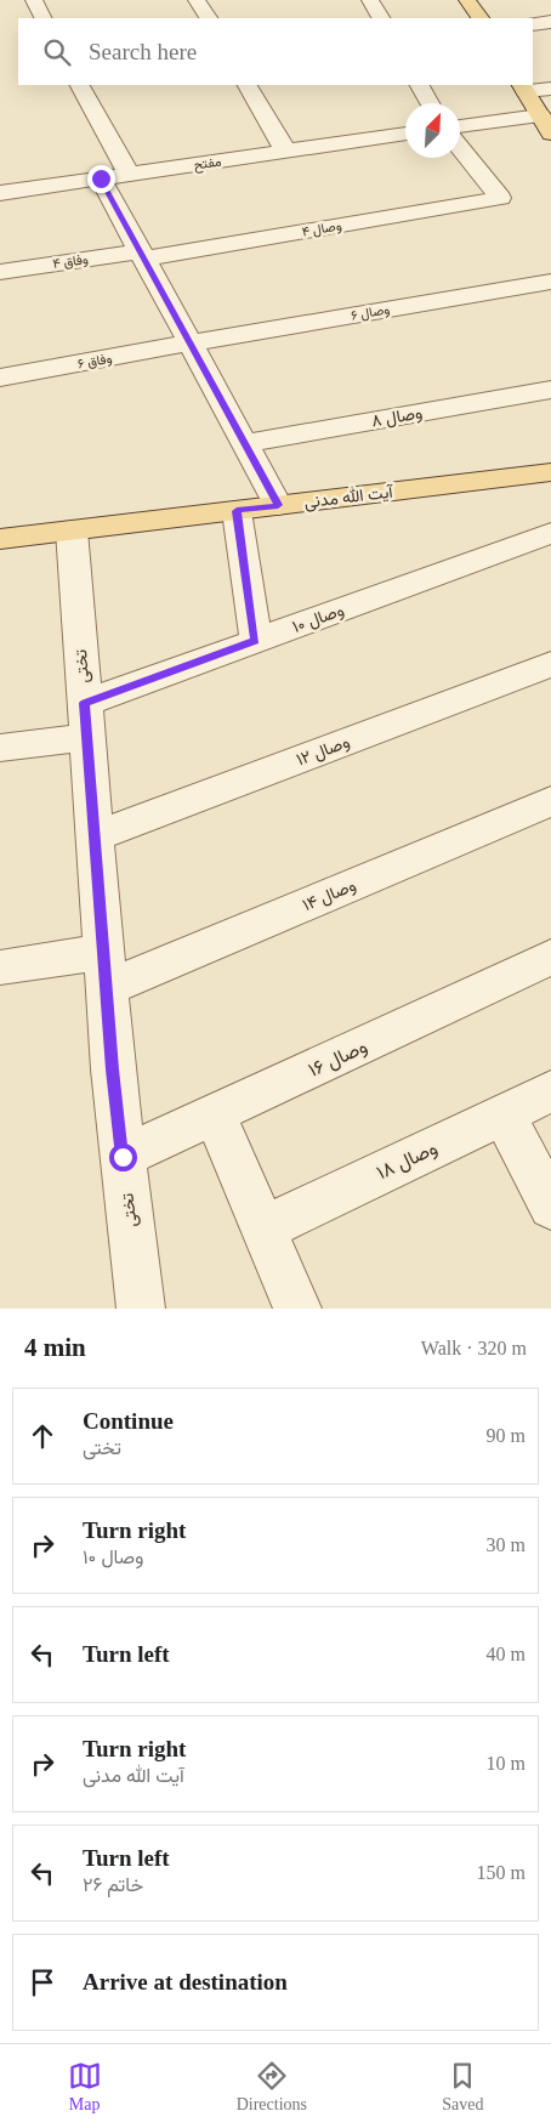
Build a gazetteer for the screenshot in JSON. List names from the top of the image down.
{
  "streets": {
    "main road": ["آیت الله مدنی"],
    "street": [
      "مفتح",
      "وصال ۴",
      "وفاق ۴",
      "وصال ۶",
      "وفاق ۶",
      "وصال ۸",
      "وصال ۱۰",
      "تختی",
      "وصال ۱۲",
      "وصال ۱۴",
      "وصال ۱۶",
      "وصال ۱۸"
    ]
  },
  "crossings": [
    ["وصال ۴", "وفاق ۴"],
    ["وصال ۶", "وفاق ۶"],
    ["آیت الله مدنی", "تختی"],
    ["وصال ۱۰", "تختی"],
    ["تختی", "وصال ۱۲"],
    ["تختی", "وصال ۱۴"],
    ["تختی", "وصال ۱۶"]
  ],
  "north": "top right",
  "page": {
    "search": "Search here",
    "heading": ["4 min", "Walk · 320 m"],
    "list": [
      ["Continue", "تختی", "90 m"],
      ["Turn right", "وصال ۱۰", "30 m"],
      ["Turn left", "40 m"],
      ["Turn right", "آیت الله مدنی", "10 m"],
      ["Turn left", "خاتم ۲۶", "150 m"],
      "Arrive at destination"
    ],
    "nav": ["Map", "Directions", "Saved"]
  }
}
